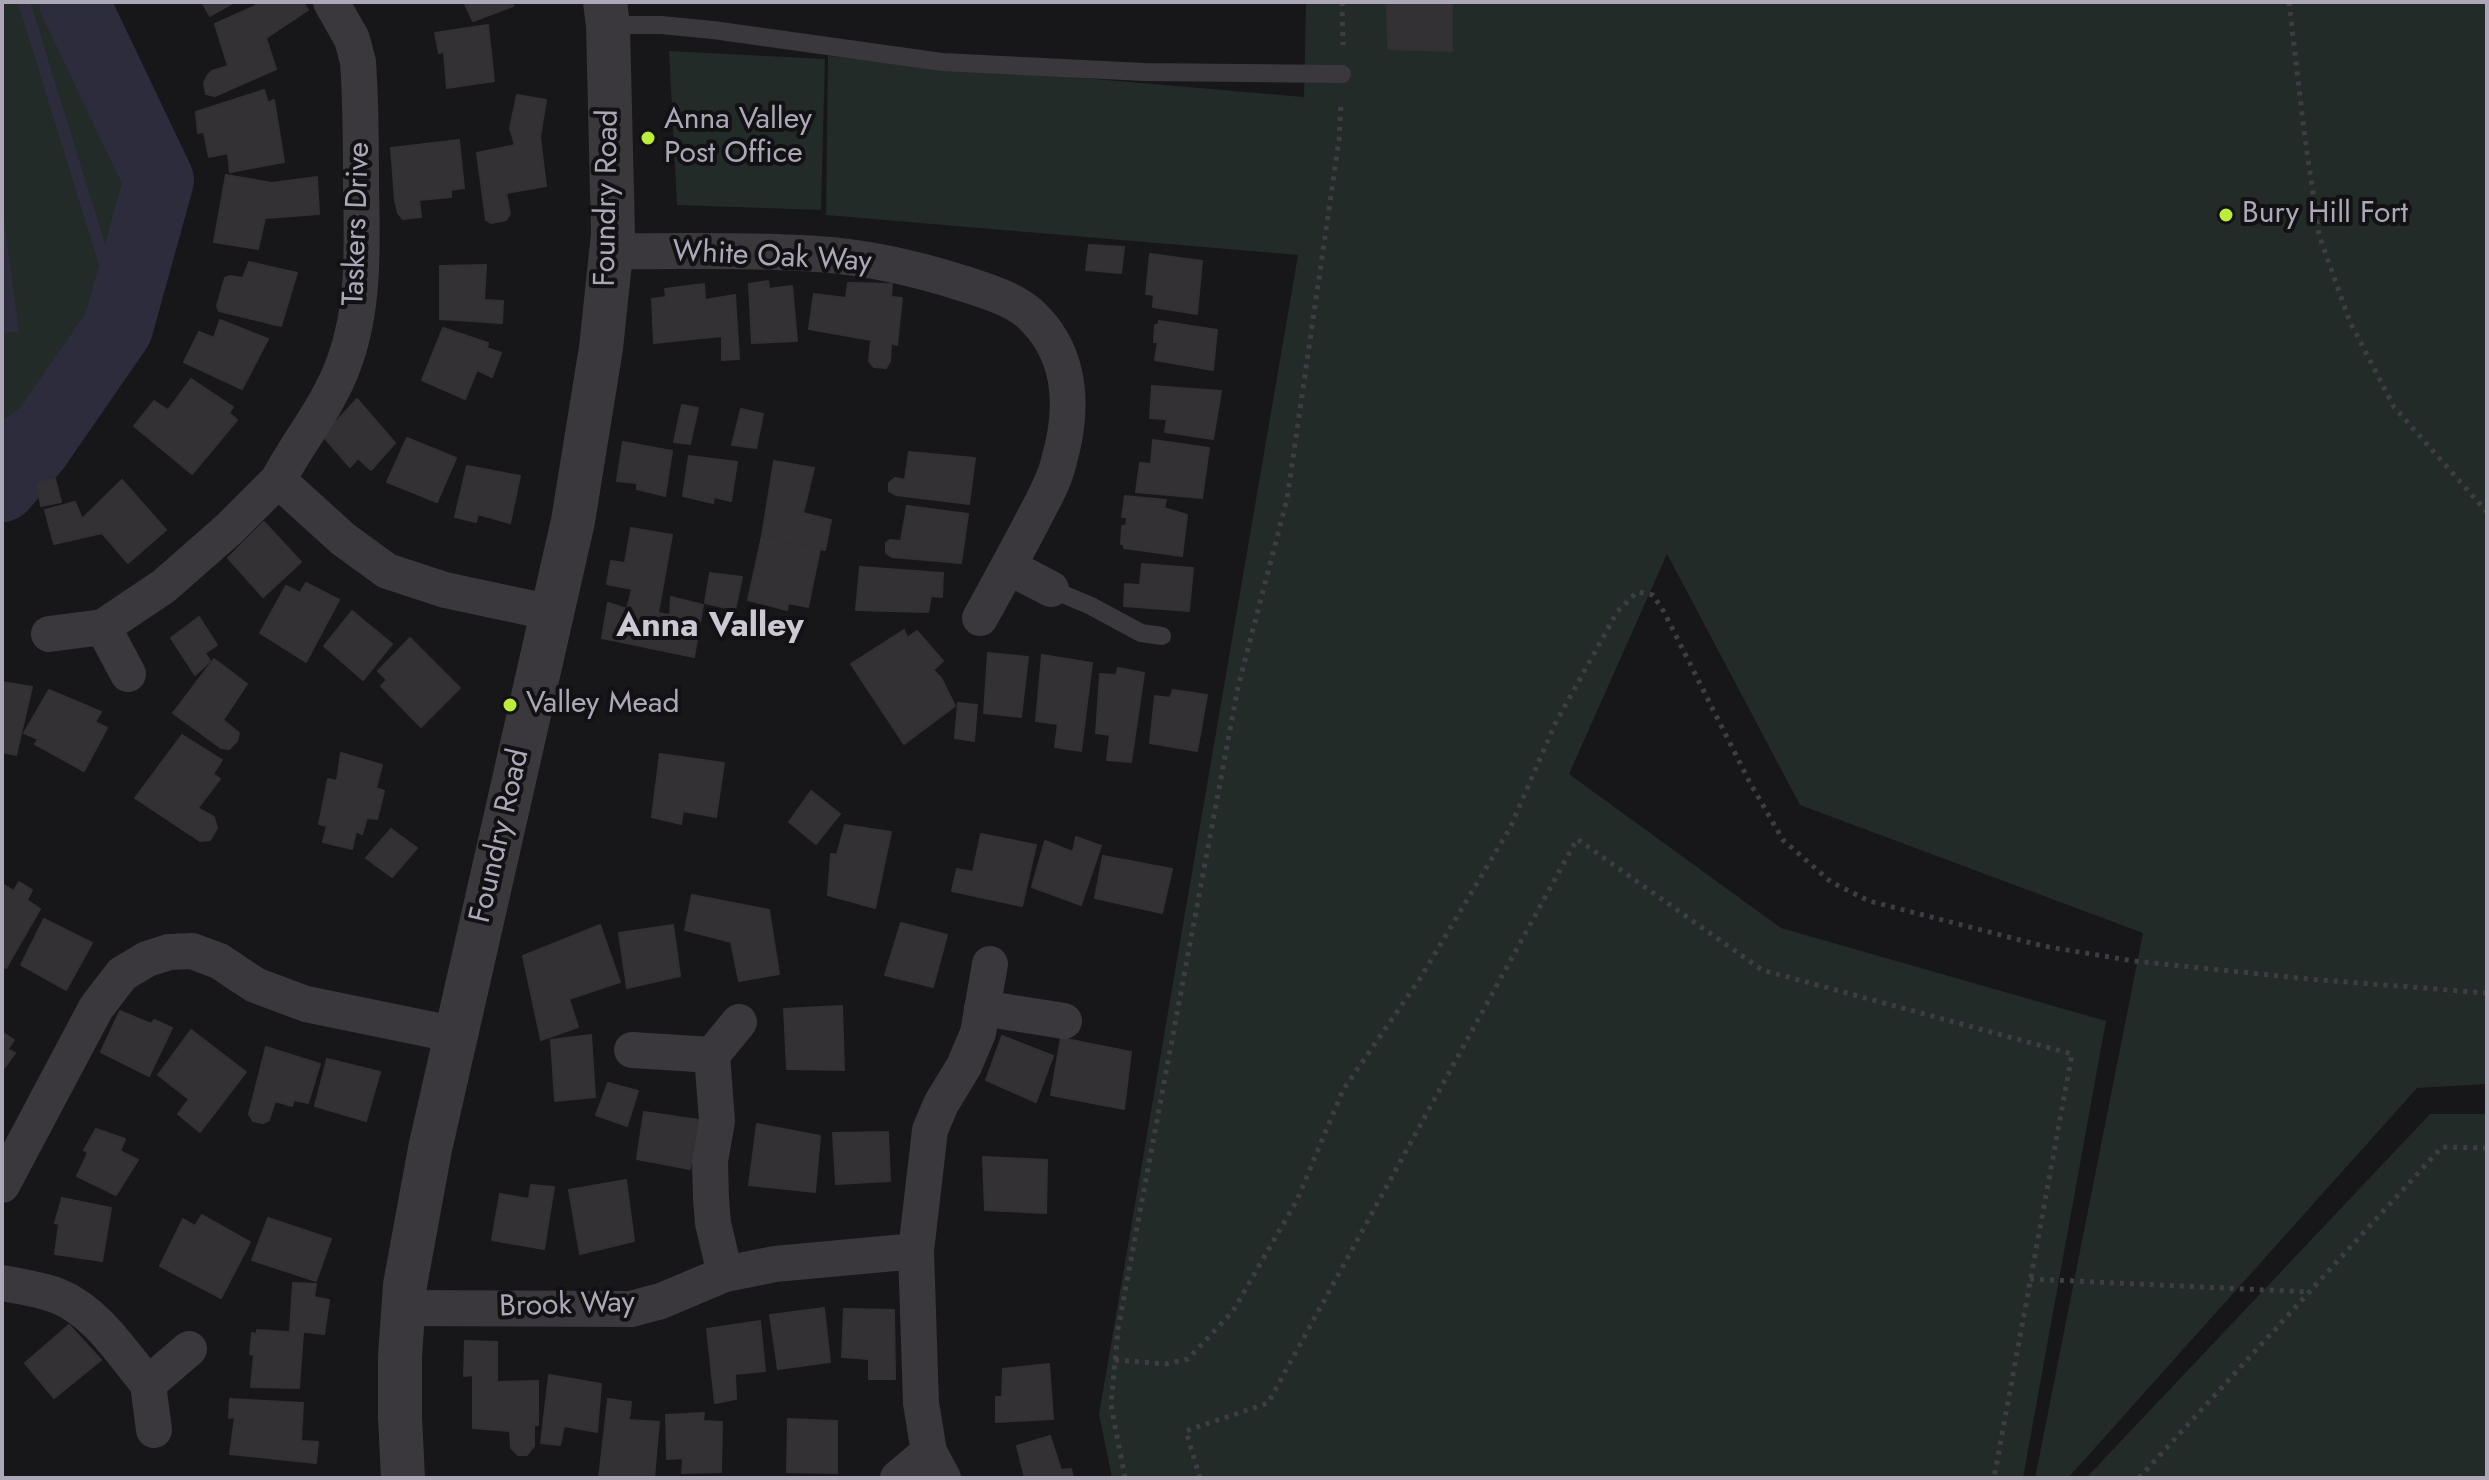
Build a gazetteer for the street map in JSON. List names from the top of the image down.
{
  "streets": {
    "street": [
      "Foundry Road",
      "Taskers Drive",
      "White Oak Way",
      "Brook Way"
    ]
  },
  "crossings": [
    ["Foundry Road", "White Oak Way"],
    ["Foundry Road", "Brook Way"]
  ],
  "districts": ["Anna Valley"],
  "places": ["Anna Valley Post Office", "Bury Hill Fort", "Valley Mead"]
}
